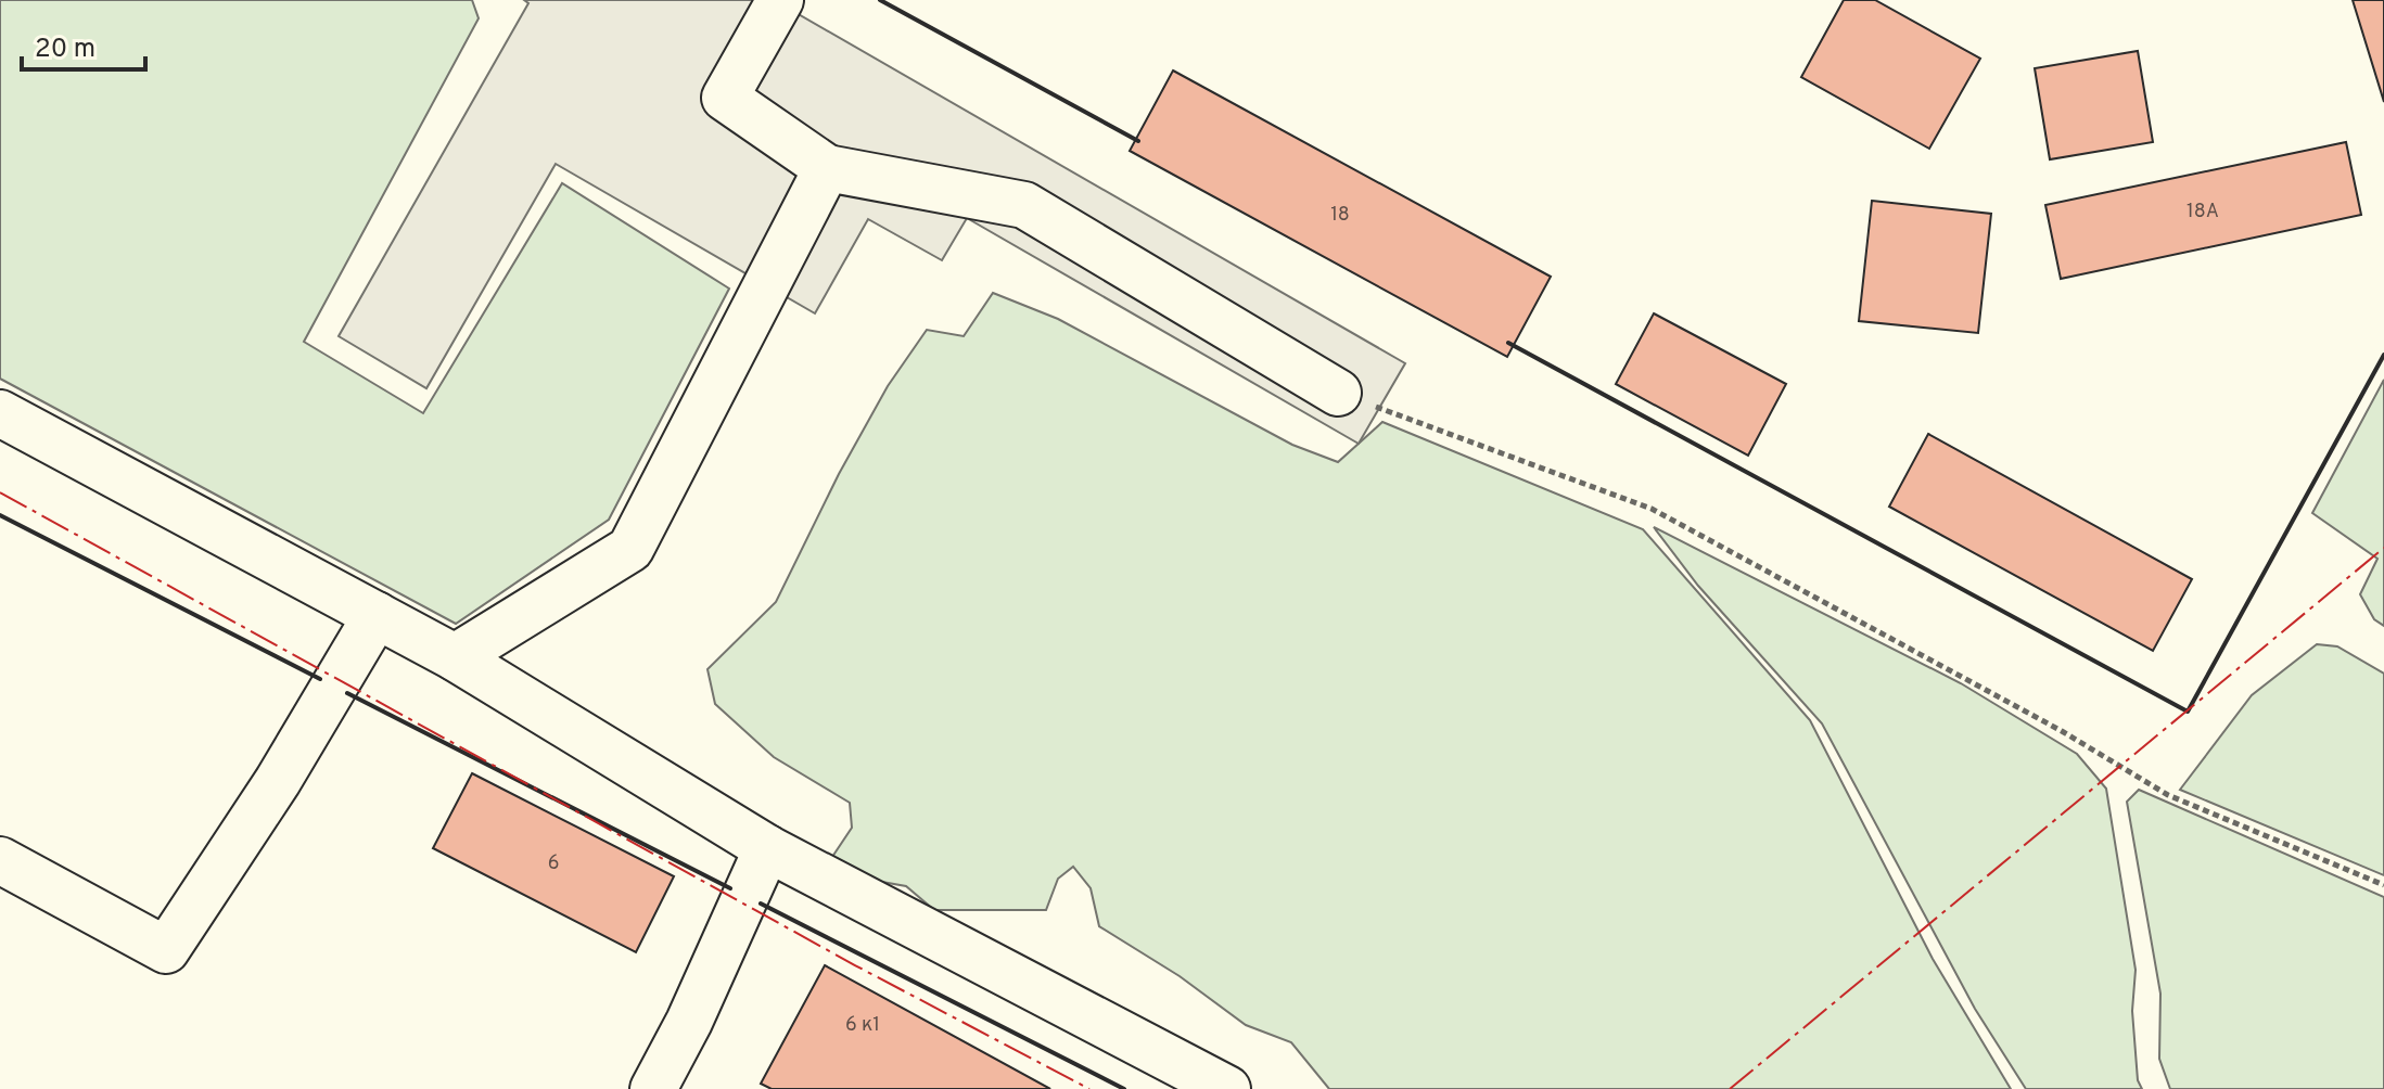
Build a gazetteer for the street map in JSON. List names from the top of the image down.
{
  "house_numbers": [
    "18А",
    "18",
    "6",
    "6 к1"
  ],
  "scale_bar": "20 m"
}
